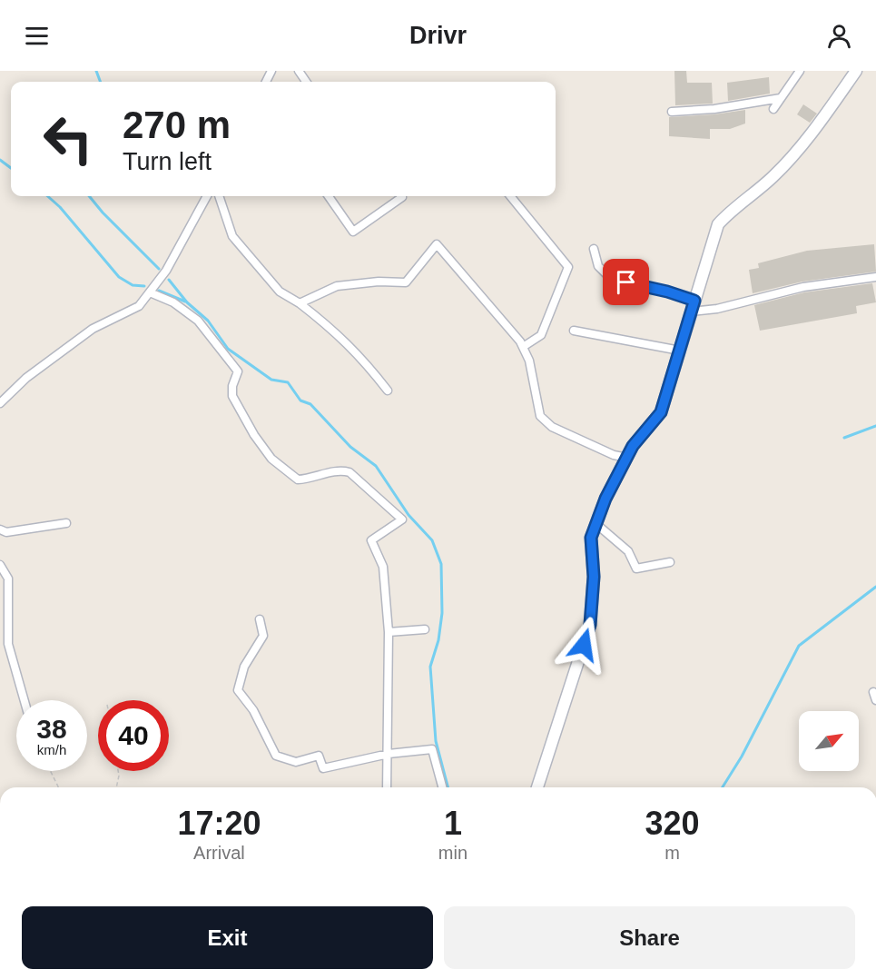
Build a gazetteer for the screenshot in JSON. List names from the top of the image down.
{
  "north": "top right",
  "page": {
    "header": "Drivr",
    "turn": ["270 m", "Turn left"],
    "speed": "38 km/h",
    "limit": "40",
    "eta": [
      "17:20",
      "Arrival",
      "1",
      "min",
      "320",
      "m"
    ],
    "buttons": ["Exit", "Share"]
  }
}
